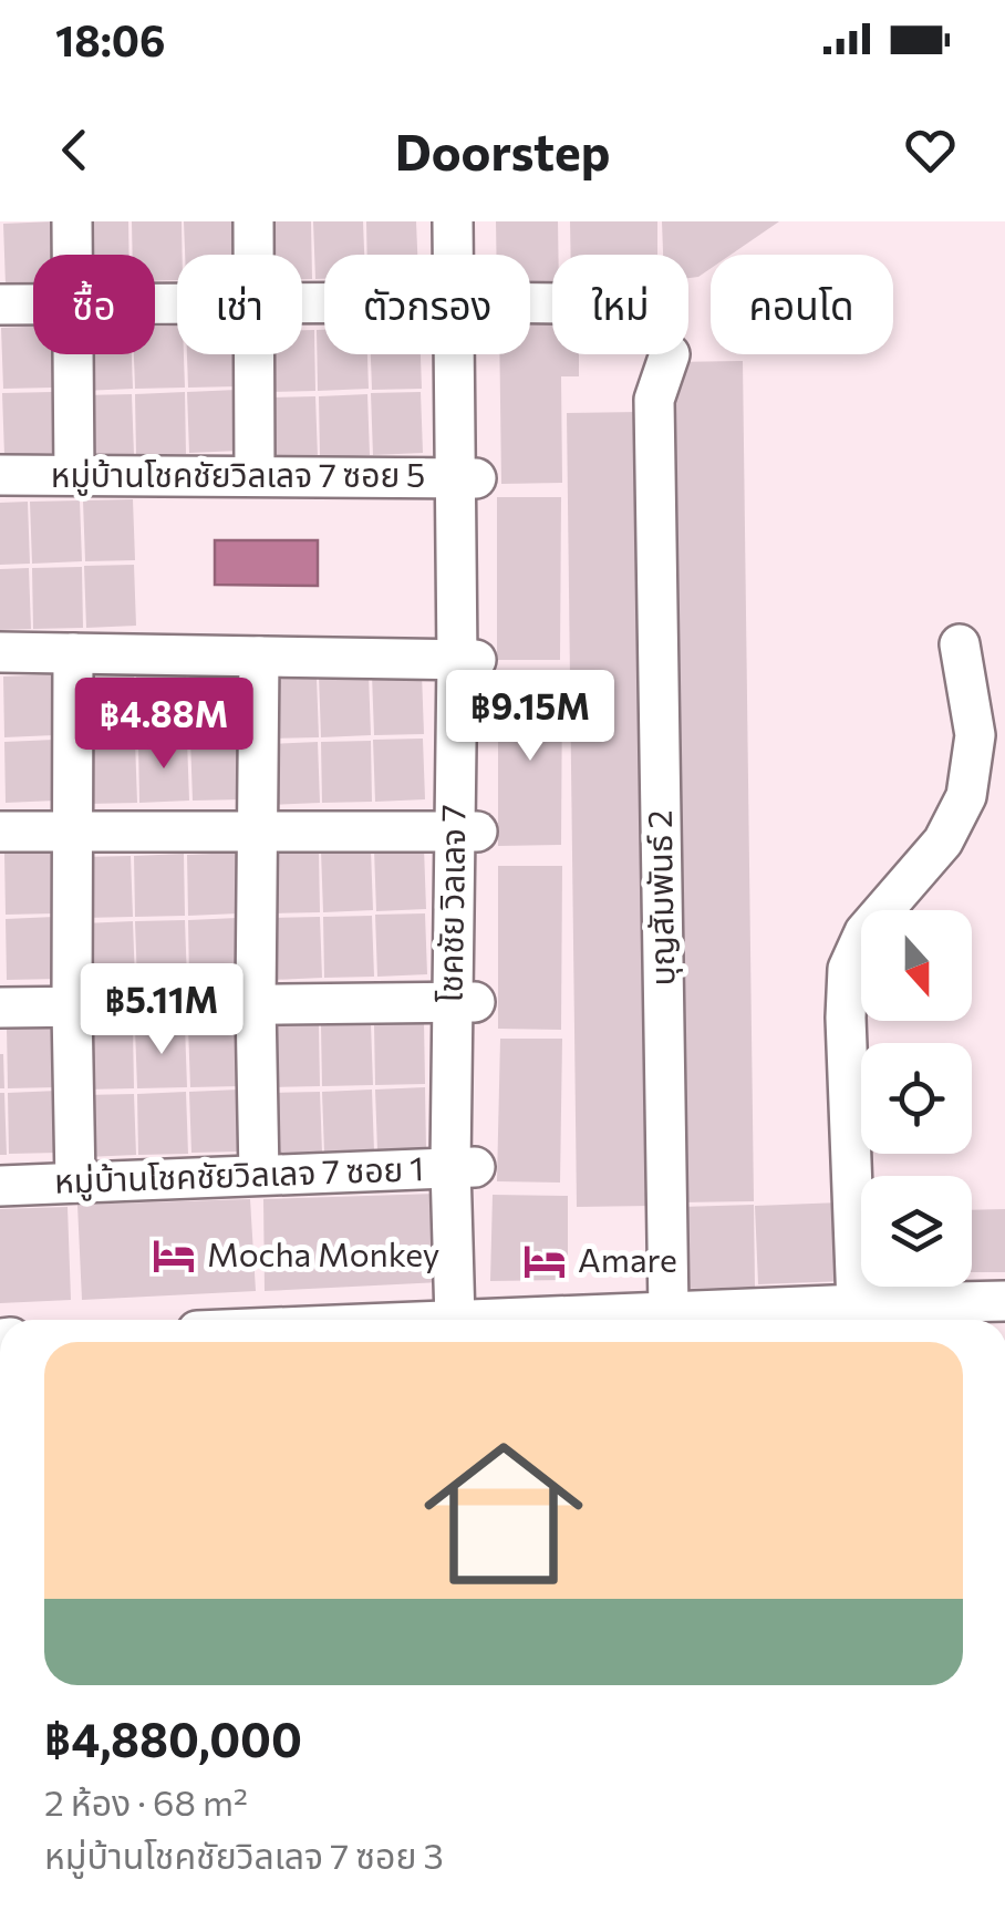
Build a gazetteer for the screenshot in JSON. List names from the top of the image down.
{
  "streets": {
    "street": [
      "หมู่บ้านโชคชัยวิลเลจ 7 ซอย 5",
      "บุญสัมพันธ์ 2",
      "โชคชัย วิลเลจ 7",
      "หมู่บ้านโชคชัยวิลเลจ 7 ซอย 1"
    ]
  },
  "crossings": [
    ["หมู่บ้านโชคชัยวิลเลจ 7 ซอย 5", "โชคชัย วิลเลจ 7"],
    ["โชคชัย วิลเลจ 7", "หมู่บ้านโชคชัยวิลเลจ 7 ซอย 1"]
  ],
  "places": {
    "hotel": ["Mocha Monkey", "Amare"]
  },
  "north": "bottom",
  "page": {
    "status": "18:06",
    "header": "Doorstep",
    "chip": [
      "ซื้อ",
      "เช่า",
      "ตัวกรอง",
      "ใหม่",
      "คอนโด"
    ],
    "price": ["฿9.15M", "฿4.88M", "฿5.11M"],
    "list": [
      {
        "name": "฿4,880,000",
        "note": "2 ห้อง · 68 m² · หมู่บ้านโชคชัยวิลเลจ 7 ซอย 3"
      }
    ]
  }
}
